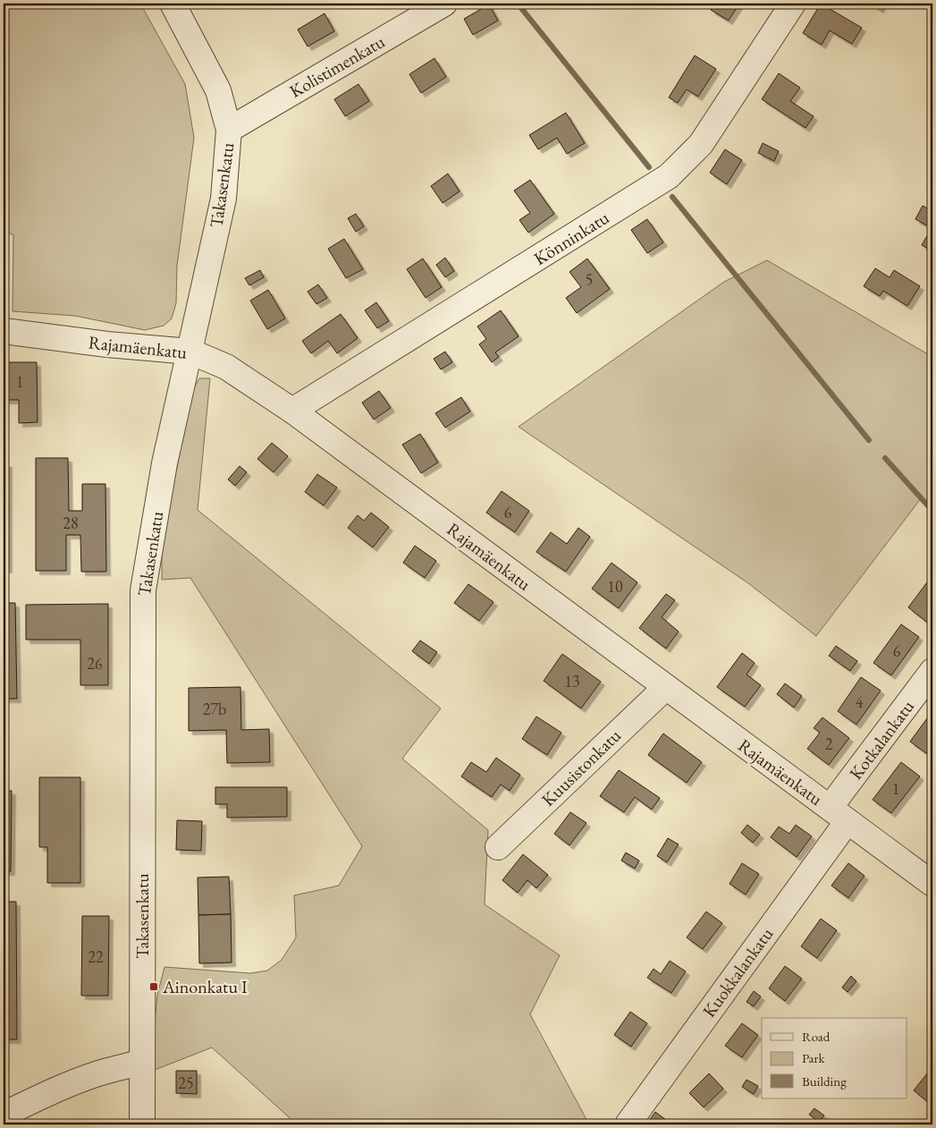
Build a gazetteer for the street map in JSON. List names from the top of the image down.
{
  "streets": {
    "street": [
      "Kolistimenkatu",
      "Takasenkatu",
      "Könninkatu",
      "Rajamäenkatu",
      "Kotkalankatu",
      "Kuusistonkatu",
      "Kuokkalankatu"
    ]
  },
  "crossings": [
    ["Kolistimenkatu", "Takasenkatu"],
    ["Takasenkatu", "Rajamäenkatu"],
    ["Könninkatu", "Rajamäenkatu"],
    ["Rajamäenkatu", "Kotkalankatu"],
    ["Rajamäenkatu", "Kuusistonkatu"],
    ["Rajamäenkatu", "Kuokkalankatu"],
    ["Kotkalankatu", "Kuokkalankatu"]
  ],
  "places": {
    "transit": ["Ainonkatu I"]
  },
  "house_numbers": [
    "5",
    "1",
    "6",
    "28",
    "10",
    "6",
    "26",
    "13",
    "4",
    "27b",
    "2",
    "1",
    "22",
    "25"
  ],
  "legend": ["Road", "Park", "Building"]
}
